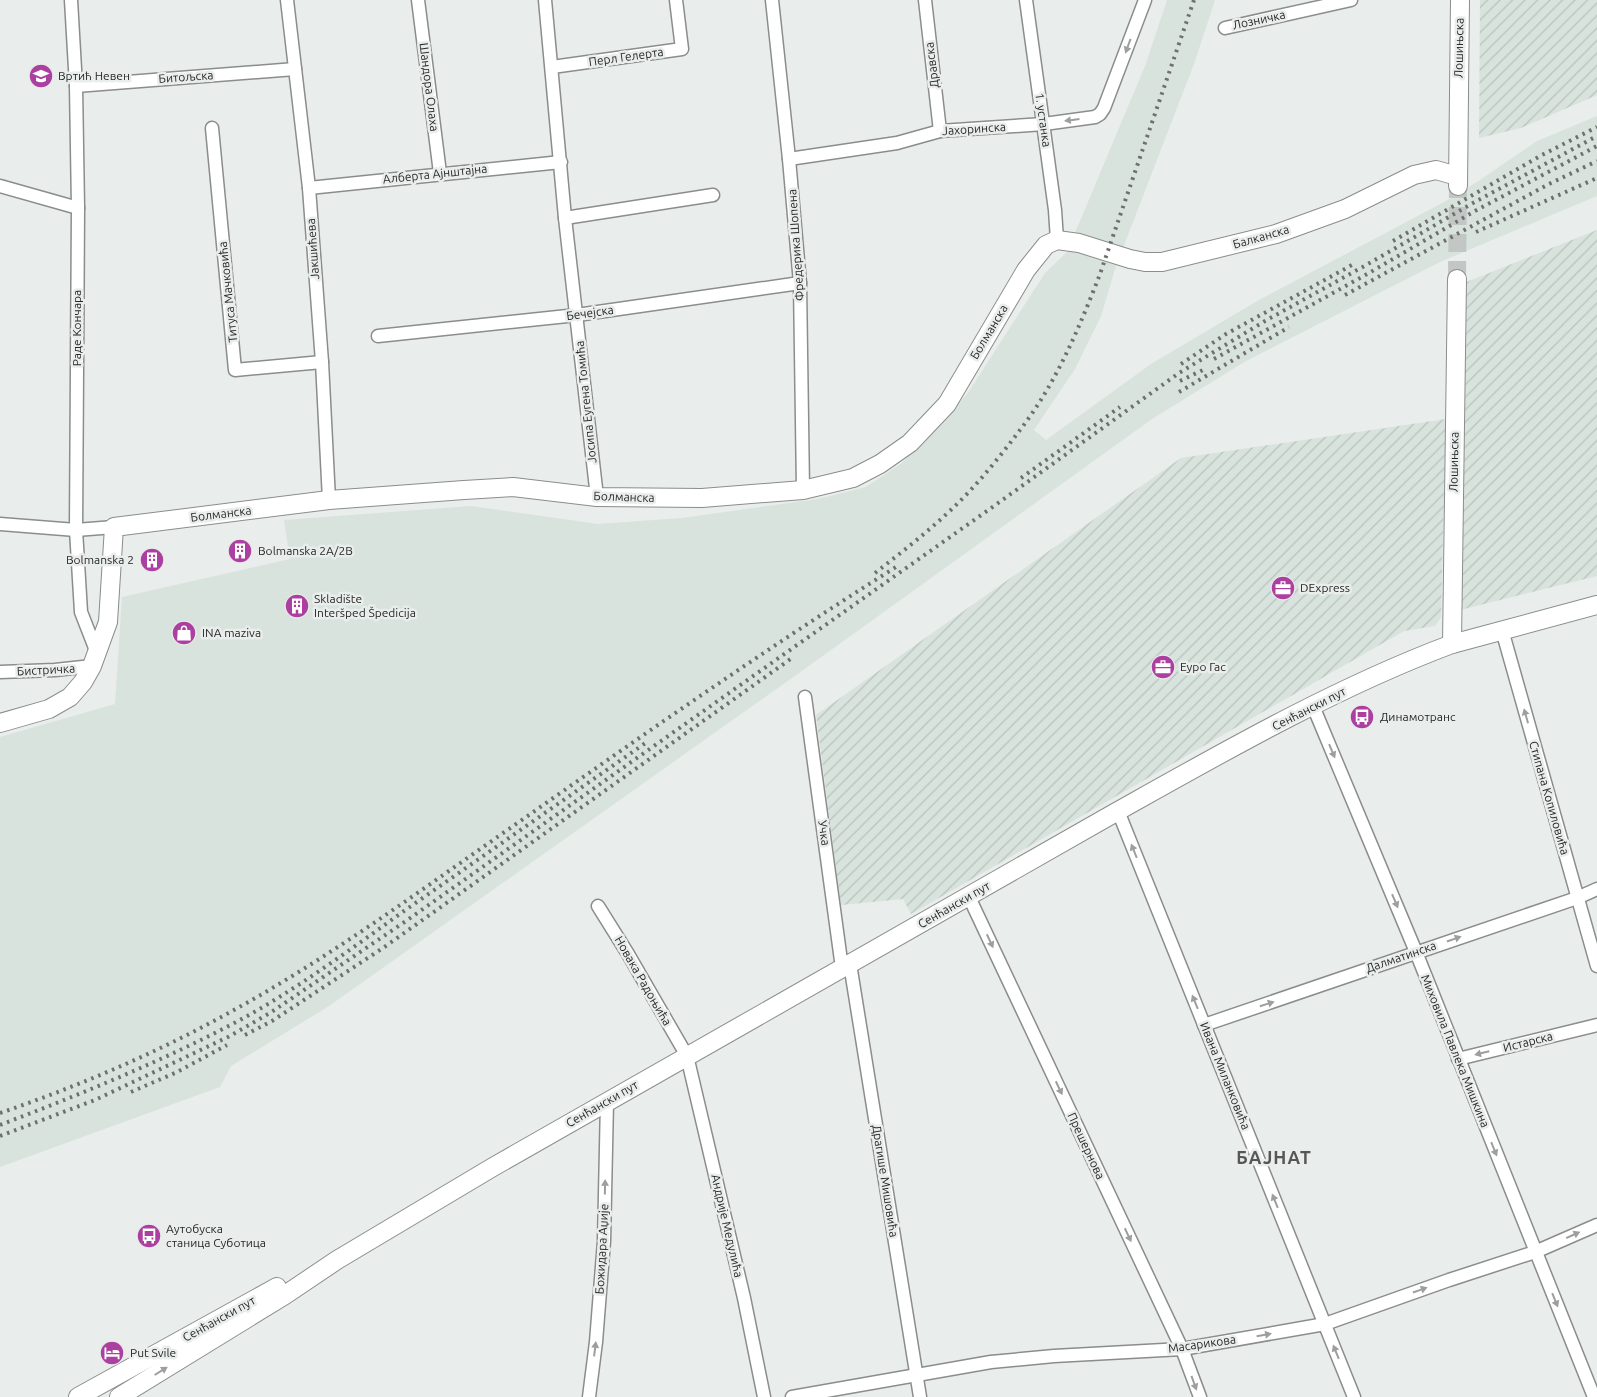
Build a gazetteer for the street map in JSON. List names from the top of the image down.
{
  "streets": {
    "street": [
      "Лозничка",
      "Лошињска",
      "Перл Гелерта",
      "Дравска",
      "Битољска",
      "Шандора Олаха",
      "1. устанка",
      "Јахоринска",
      "Алберта Ајнштајна",
      "Балканска",
      "Фредерика Шопена",
      "Јакшићева",
      "Титуса Мачковића",
      "Бечејска",
      "Раде Кончара",
      "Болманска",
      "Јосипа Еугена Томића",
      "Бистричка",
      "Сенћански пут",
      "Стипана Копиловића",
      "Учка",
      "Далматинска",
      "Новака Радоњића",
      "Истарска",
      "Миховила Павлека Мишкина",
      "Ивана Миланковића",
      "Прешернова",
      "Драгише Мишовића",
      "Андрије Медулића",
      "Божидара Аџије",
      "Масарикова"
    ]
  },
  "crossings": [
    ["Лошињска", "Балканска"],
    ["Лошињска", "Сенћански пут"],
    ["Перл Гелерта", "Јосипа Еугена Томића"],
    ["Дравска", "Јахоринска"],
    ["Битољска", "Јакшићева"],
    ["Битољска", "Раде Кончара"],
    ["Шандора Олаха", "Алберта Ајнштајна"],
    ["1. устанка", "Јахоринска"],
    ["1. устанка", "Балканска"],
    ["1. устанка", "Болманска"],
    ["Јахоринска", "Фредерика Шопена"],
    ["Алберта Ајнштајна", "Јакшићева"],
    ["Алберта Ајнштајна", "Јосипа Еугена Томића"],
    ["Балканска", "Болманска"],
    ["Фредерика Шопена", "Бечејска"],
    ["Фредерика Шопена", "Болманска"],
    ["Јакшићева", "Титуса Мачковића"],
    ["Јакшићева", "Болманска"],
    ["Бечејска", "Јосипа Еугена Томића"],
    ["Раде Кончара", "Болманска"],
    ["Раде Кончара", "Бистричка"],
    ["Болманска", "Јосипа Еугена Томића"],
    ["Сенћански пут", "Стипана Копиловића"],
    ["Сенћански пут", "Учка"],
    ["Сенћански пут", "Новака Радоњића"],
    ["Сенћански пут", "Миховила Павлека Мишкина"],
    ["Сенћански пут", "Ивана Миланковића"],
    ["Сенћански пут", "Прешернова"],
    ["Сенћански пут", "Драгише Мишовића"],
    ["Сенћански пут", "Андрије Медулића"],
    ["Сенћански пут", "Божидара Аџије"],
    ["Стипана Копиловића", "Далматинска"],
    ["Учка", "Драгише Мишовића"],
    ["Далматинска", "Миховила Павлека Мишкина"],
    ["Далматинска", "Ивана Миланковића"],
    ["Новака Радоњића", "Андрије Медулића"],
    ["Истарска", "Миховила Павлека Мишкина"],
    ["Миховила Павлека Мишкина", "Масарикова"],
    ["Ивана Миланковића", "Масарикова"],
    ["Прешернова", "Масарикова"],
    ["Драгише Мишовића", "Масарикова"]
  ],
  "one_way": [
    "Јахоринска",
    "Стипана Копиловића",
    "Далматинска",
    "Истарска",
    "Миховила Павлека Мишкина",
    "Ивана Миланковића",
    "Прешернова",
    "Божидара Аџије",
    "Масарикова"
  ],
  "districts": ["БАЈНАТ"],
  "places": {
    "school or university": ["Вртић Невен"],
    "building": ["Bolmanska 2A/2B", "Bolmanska 2", "Skladište Interšped Špedicija"],
    "office": ["DExpress", "Еуро Гас"],
    "shop": ["INA maziva"],
    "bus stop": ["Динамотранс", "Аутобуска станица Суботица"],
    "hotel": ["Put Svile"]
  }
}
